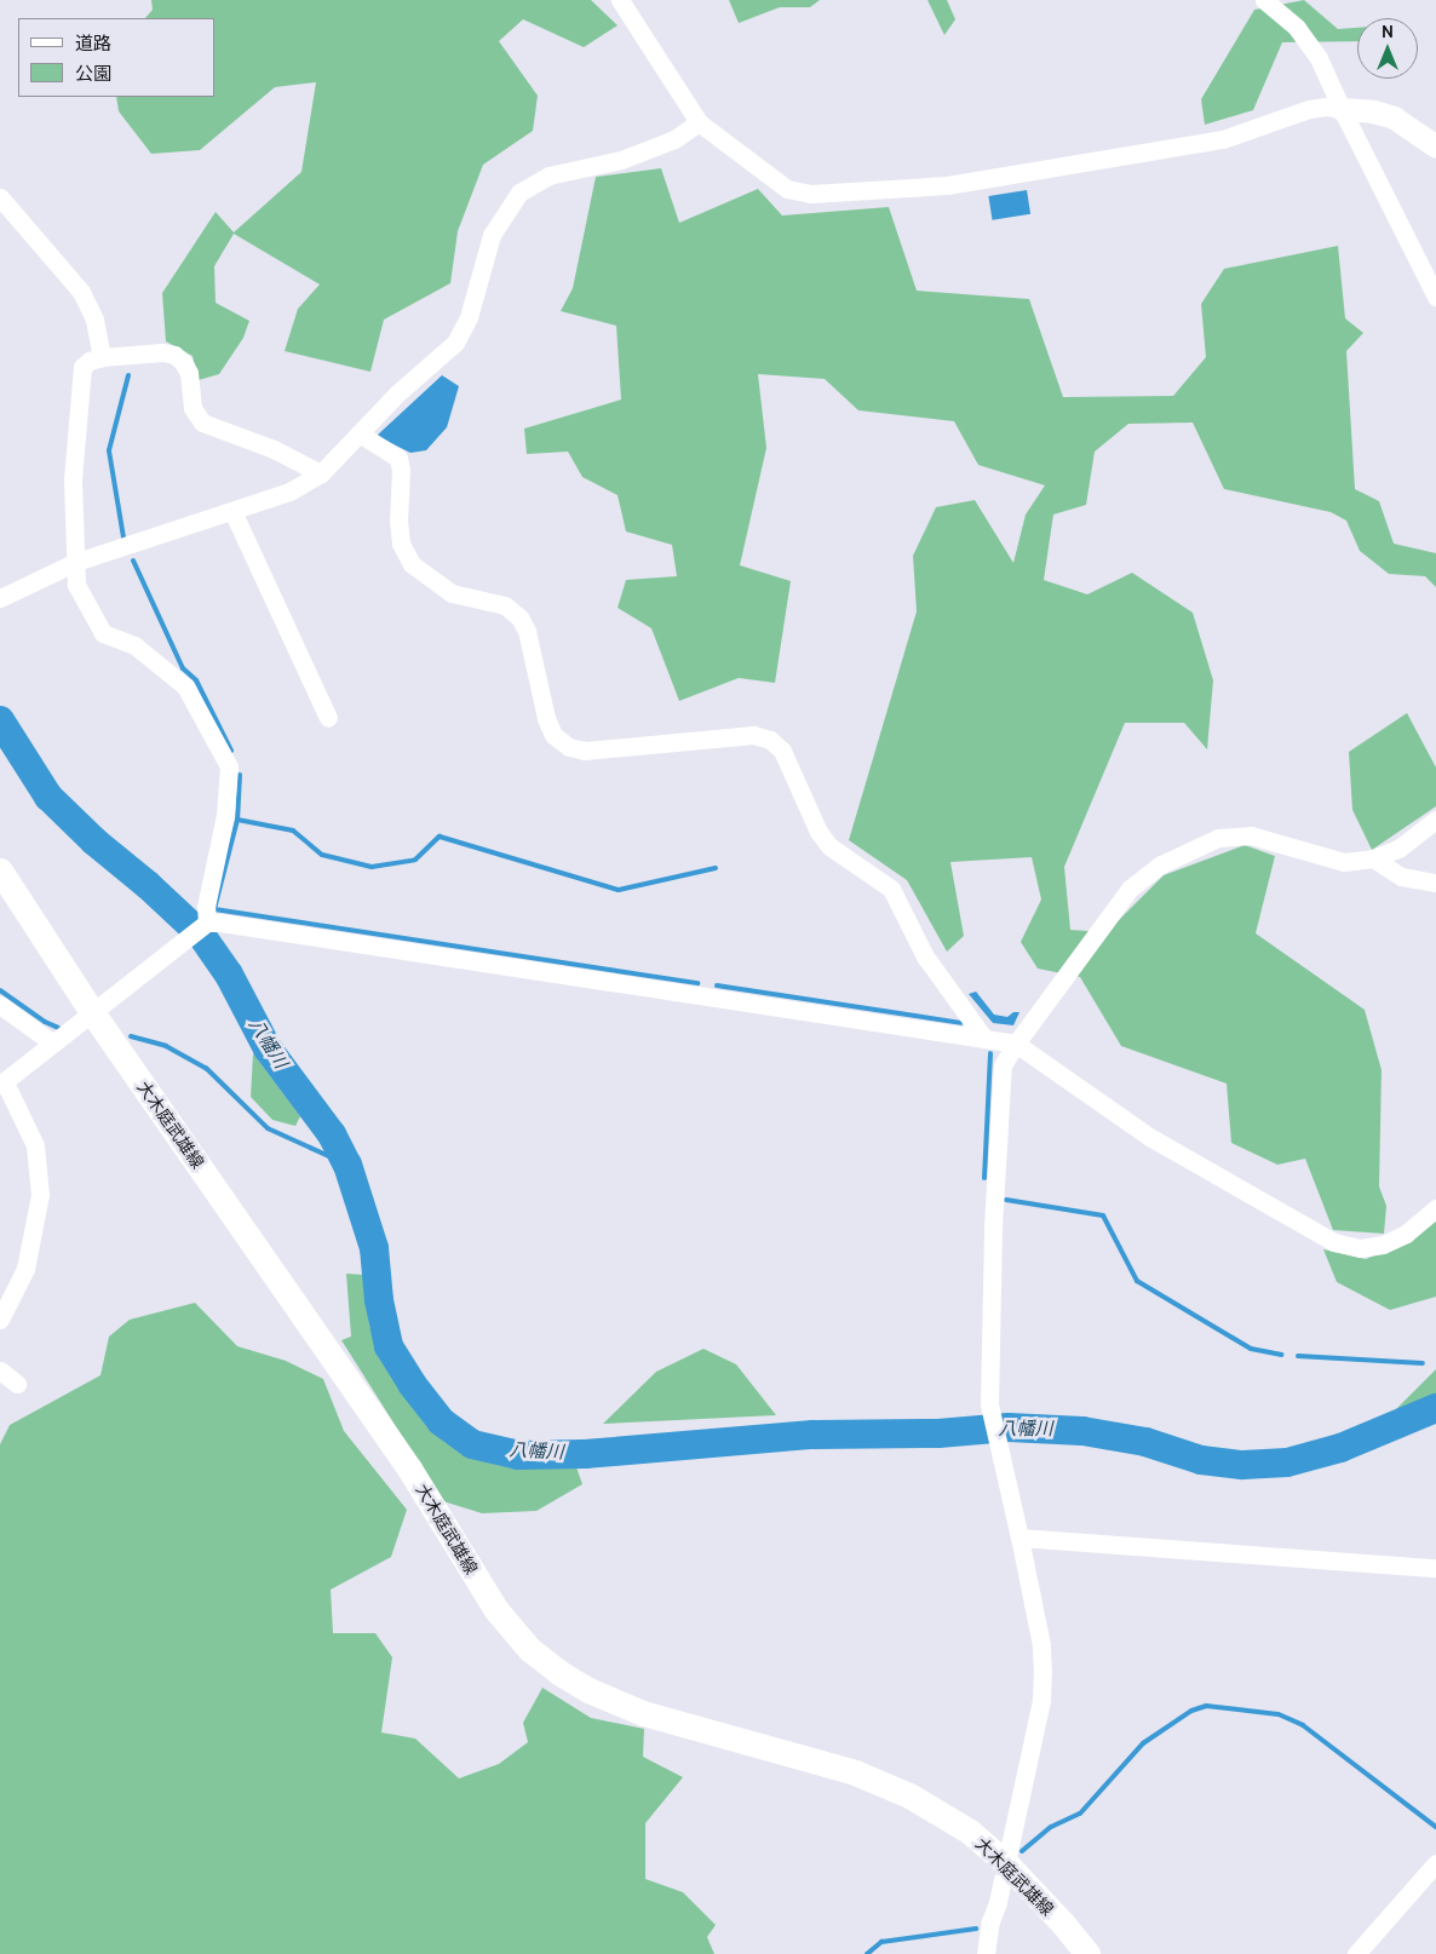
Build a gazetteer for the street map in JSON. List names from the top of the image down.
{
  "streets": {
    "main road": ["大木庭武雄線"]
  },
  "water": ["八幡川"],
  "legend": ["道路", "公園"],
  "north": "top"
}
